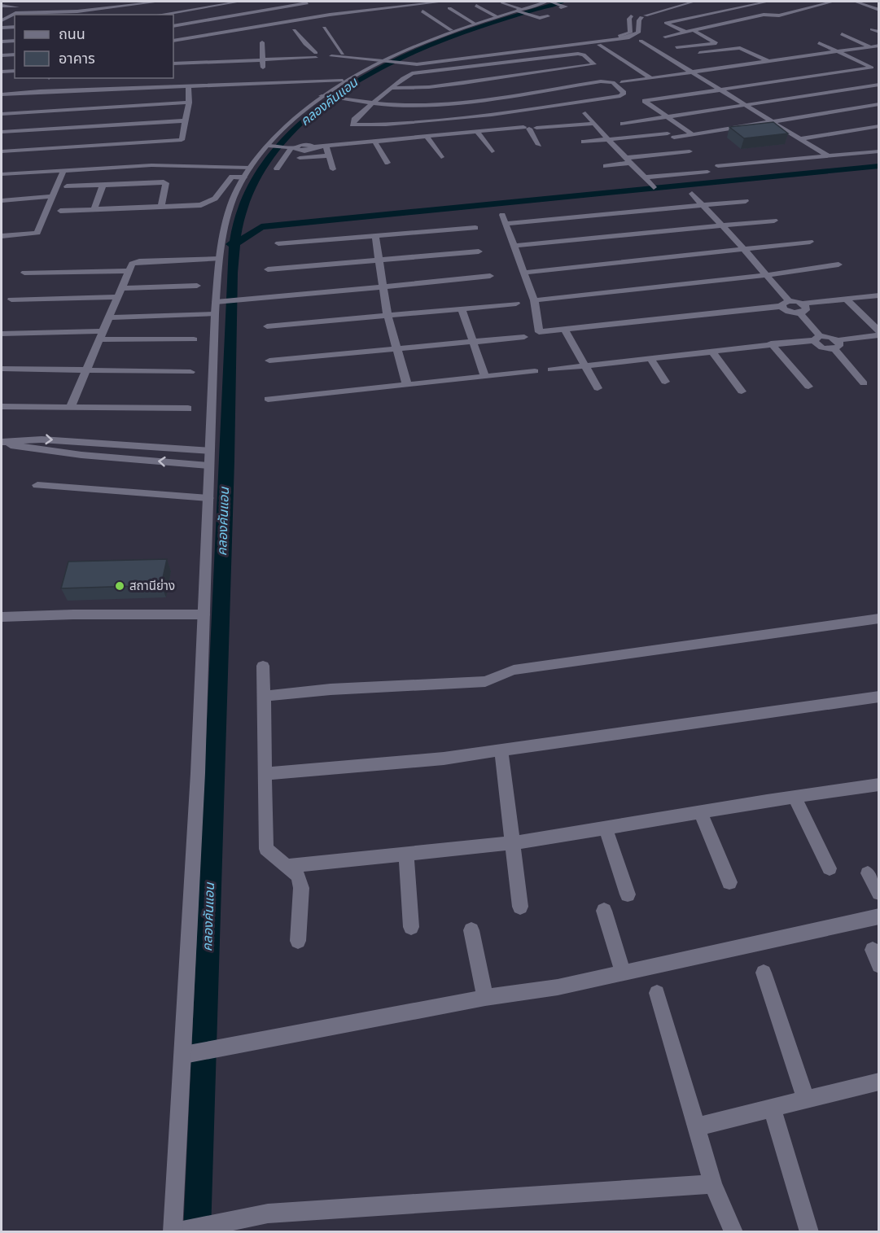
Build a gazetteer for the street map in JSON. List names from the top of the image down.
{
  "water": ["คลองคันแอน"],
  "places": ["สถานีย่าง"],
  "legend": ["ถนน", "อาคาร"]
}
